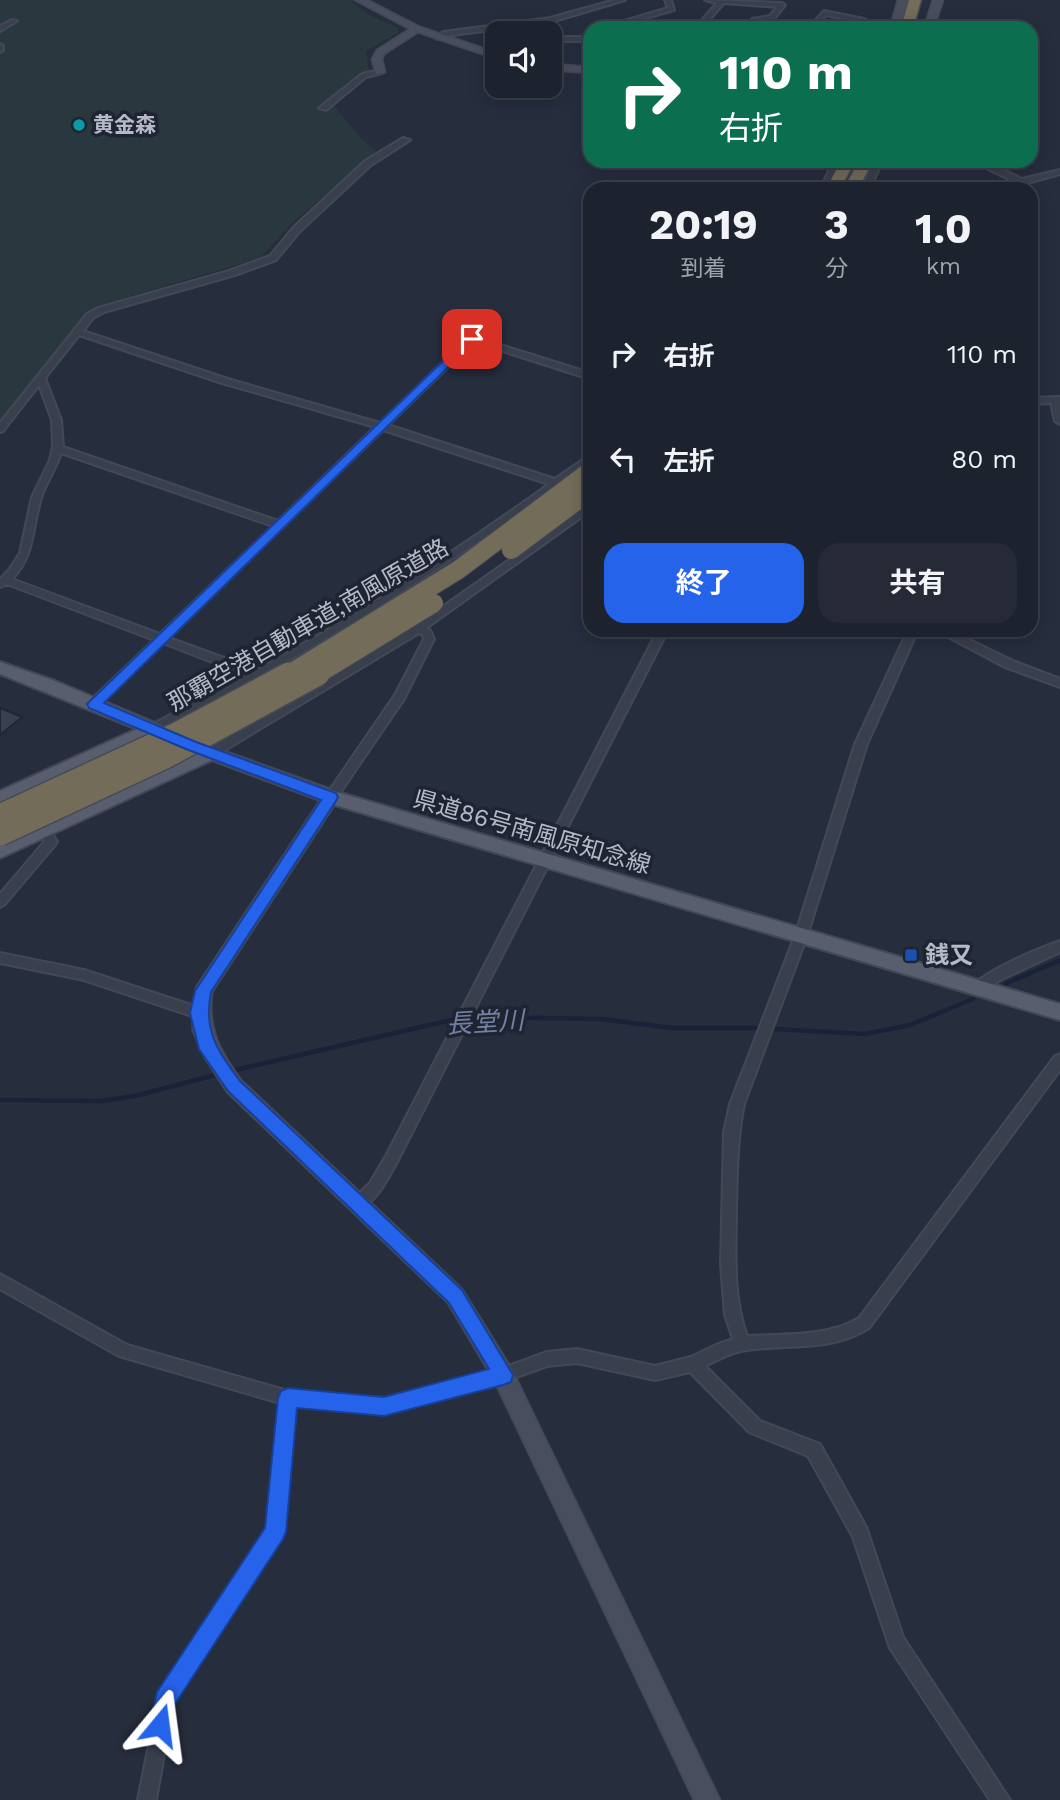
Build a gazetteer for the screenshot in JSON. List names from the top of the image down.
{
  "streets": {
    "highway": ["那覇空港自動車道;南風原道路"],
    "main road": ["県道86号南風原知念線"]
  },
  "water": ["長堂川"],
  "places": {
    "other": ["黄金森"],
    "transit": ["銭又"]
  },
  "page": {
    "turn": ["110 m", "右折"],
    "eta": [
      "20:19",
      "到着",
      "3",
      "分",
      "1.0",
      "km"
    ],
    "list": [
      {
        "name": "右折",
        "value": "110 m"
      },
      {
        "name": "左折",
        "value": "80 m"
      }
    ],
    "buttons": ["終了", "共有"]
  }
}
